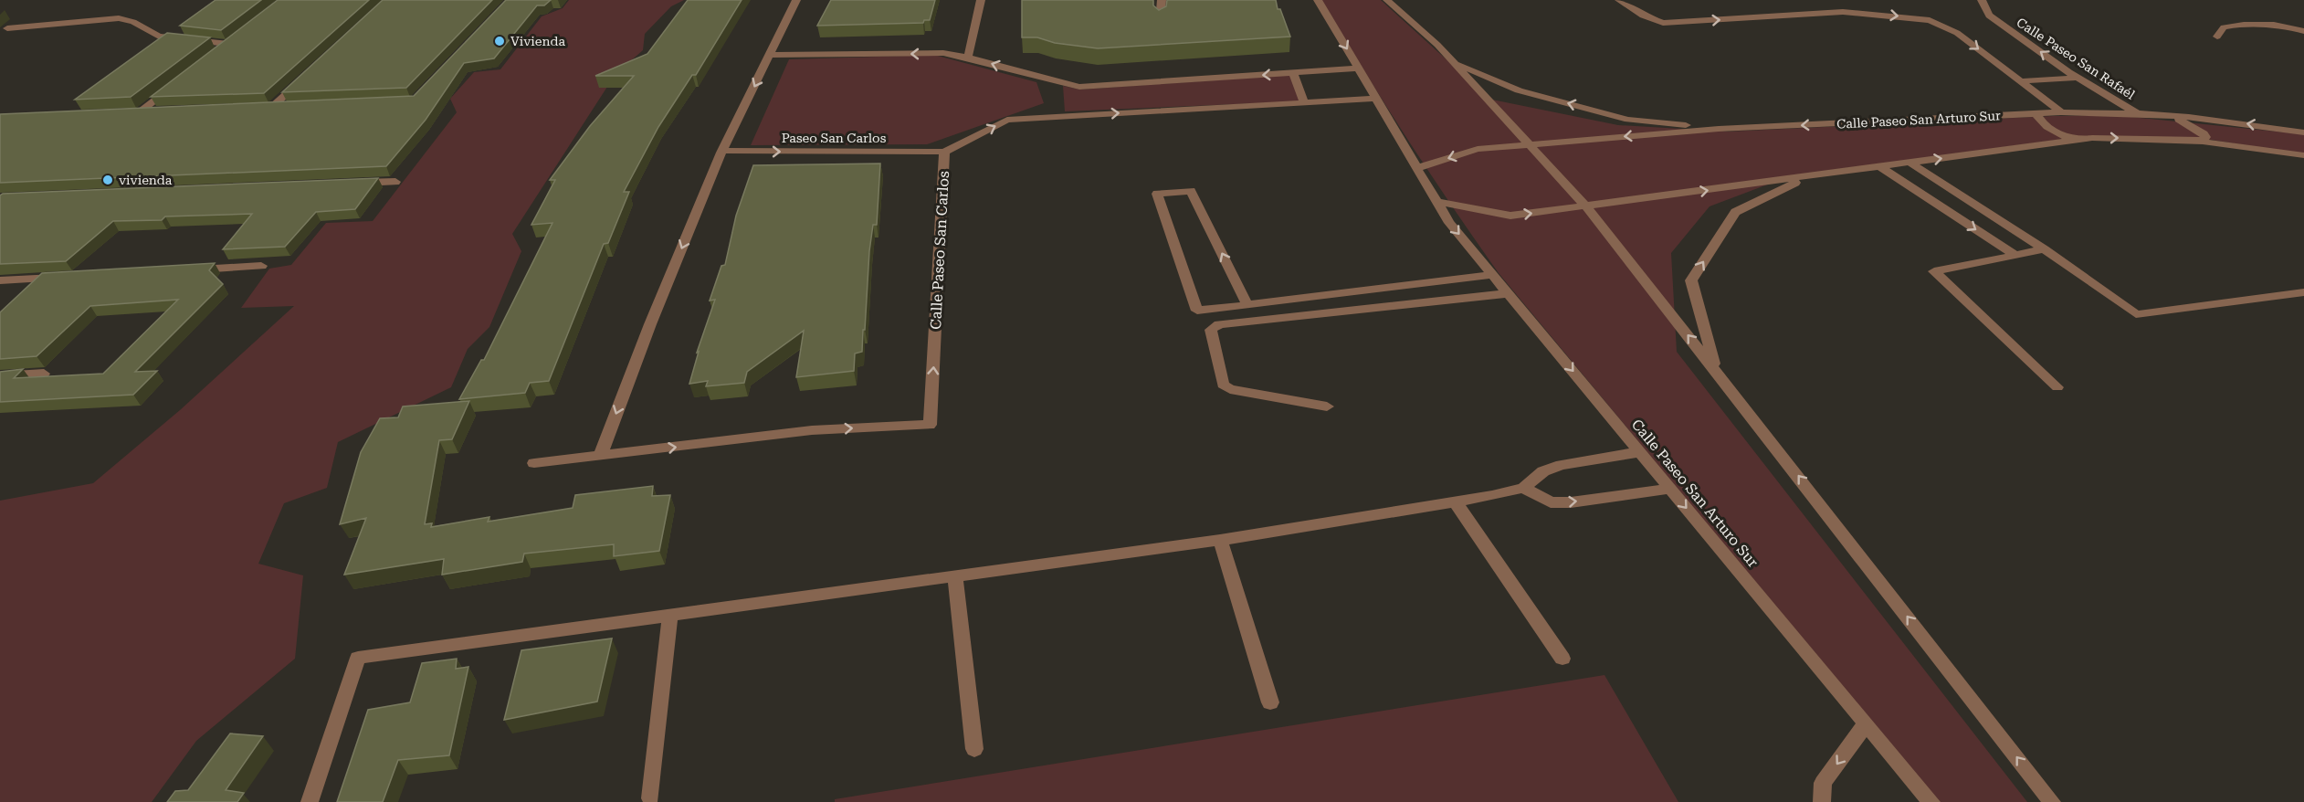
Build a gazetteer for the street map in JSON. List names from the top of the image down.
{
  "streets": {
    "street": [
      "Calle Paseo San Rafaél",
      "Calle Paseo San Arturo Sur",
      "Paseo San Carlos",
      "Calle Paseo San Carlos"
    ]
  },
  "crossings": [
    ["Calle Paseo San Rafaél", "Calle Paseo San Arturo Sur"],
    ["Calle Paseo San Arturo Sur", "Calle Paseo San Carlos"],
    ["Paseo San Carlos", "Calle Paseo San Carlos"]
  ],
  "one_way": ["Calle Paseo San Carlos"],
  "places": ["Vivienda", "vivienda"]
}
